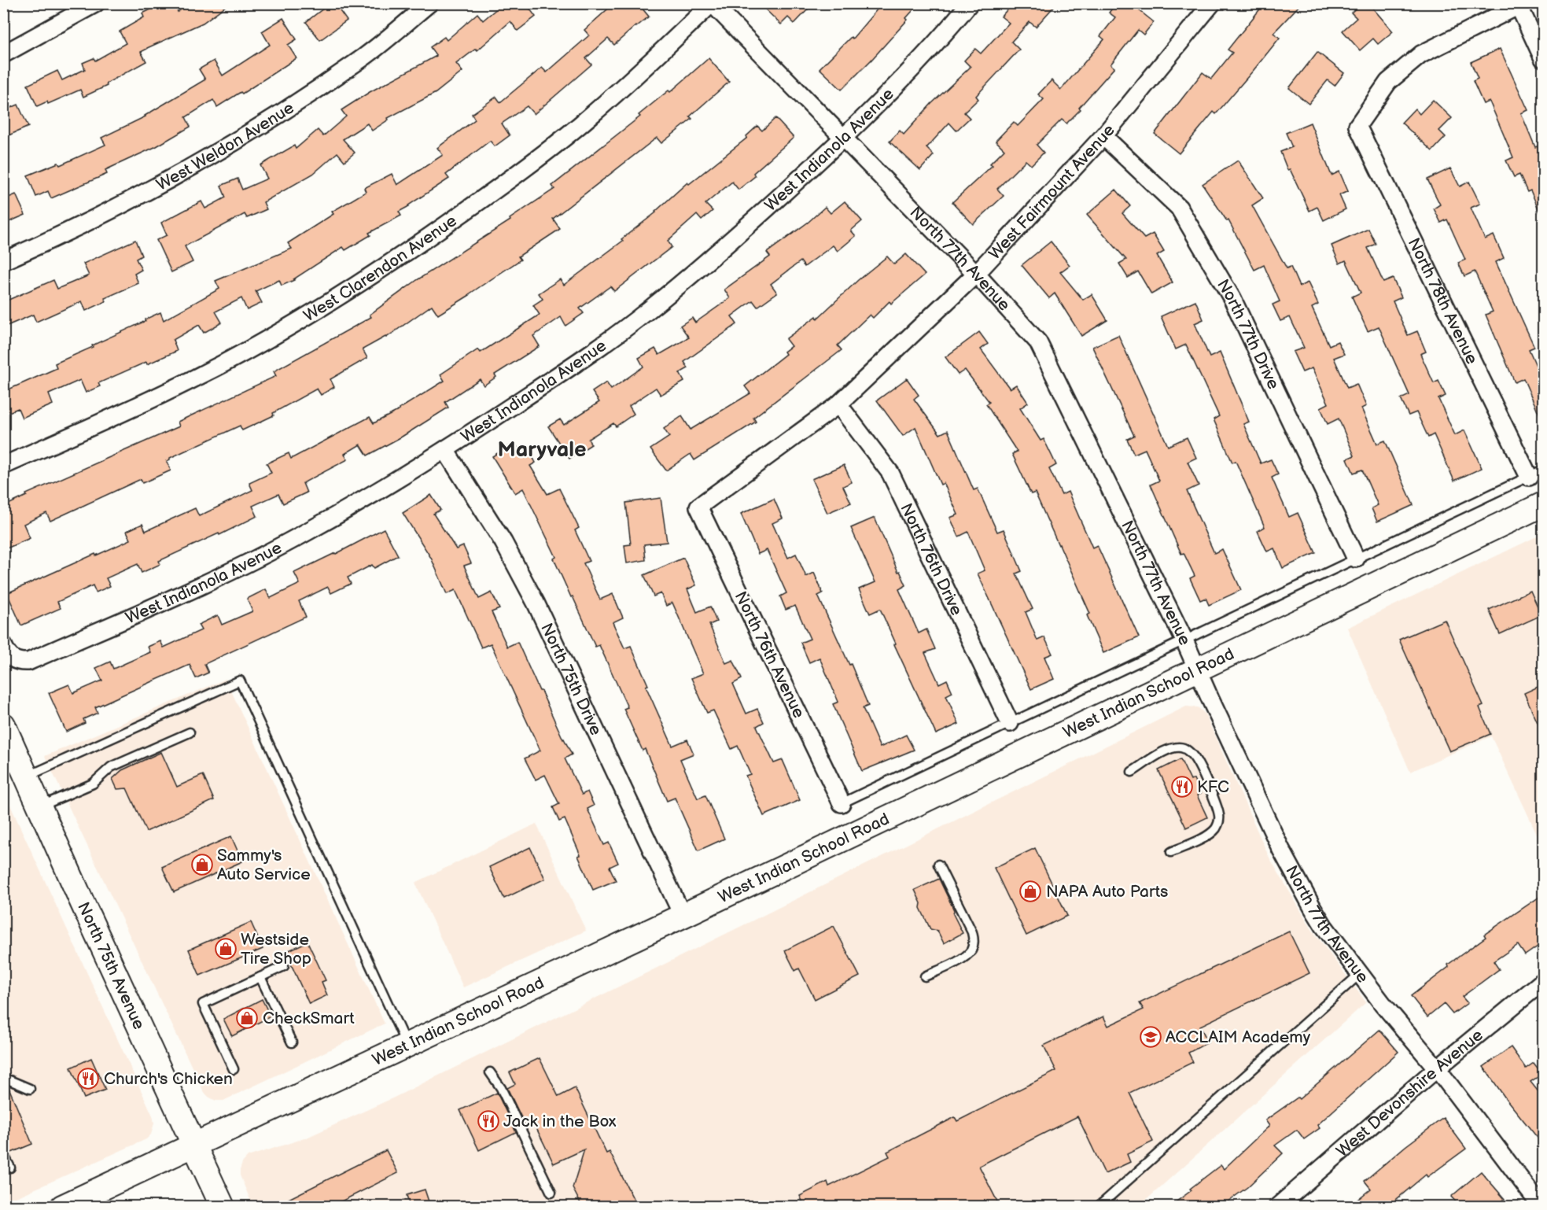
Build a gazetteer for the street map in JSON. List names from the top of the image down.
{
  "streets": {
    "main road": ["West Indian School Road", "North 75th Avenue"],
    "street": [
      "West Weldon Avenue",
      "West Indianola Avenue",
      "West Fairmount Avenue",
      "North 77th Avenue",
      "West Clarendon Avenue",
      "North 78th Avenue",
      "North 77th Drive",
      "North 76th Drive",
      "North 76th Avenue",
      "North 75th Drive",
      "West Devonshire Avenue"
    ]
  },
  "crossings": [
    ["West Indianola Avenue", "North 77th Avenue"],
    ["West Indianola Avenue", "North 75th Drive"],
    ["West Fairmount Avenue", "North 77th Avenue"],
    ["West Fairmount Avenue", "North 77th Drive"],
    ["West Fairmount Avenue", "North 76th Drive"],
    ["West Fairmount Avenue", "North 76th Avenue"],
    ["North 77th Avenue", "West Clarendon Avenue"],
    ["North 77th Avenue", "West Indian School Road"],
    ["North 77th Avenue", "West Devonshire Avenue"],
    ["North 78th Avenue", "West Indian School Road"],
    ["North 77th Drive", "West Indian School Road"],
    ["North 76th Drive", "West Indian School Road"],
    ["North 76th Avenue", "West Indian School Road"],
    ["North 75th Drive", "West Indian School Road"],
    ["West Indian School Road", "North 75th Avenue"]
  ],
  "districts": ["Maryvale"],
  "places": {
    "restaurant": ["KFC", "Church's Chicken", "Jack in the Box"],
    "shop": [
      "Sammy's Auto Service",
      "NAPA Auto Parts",
      "Westside Tire Shop",
      "CheckSmart"
    ],
    "school or university": ["ACCLAIM Academy"]
  }
}
